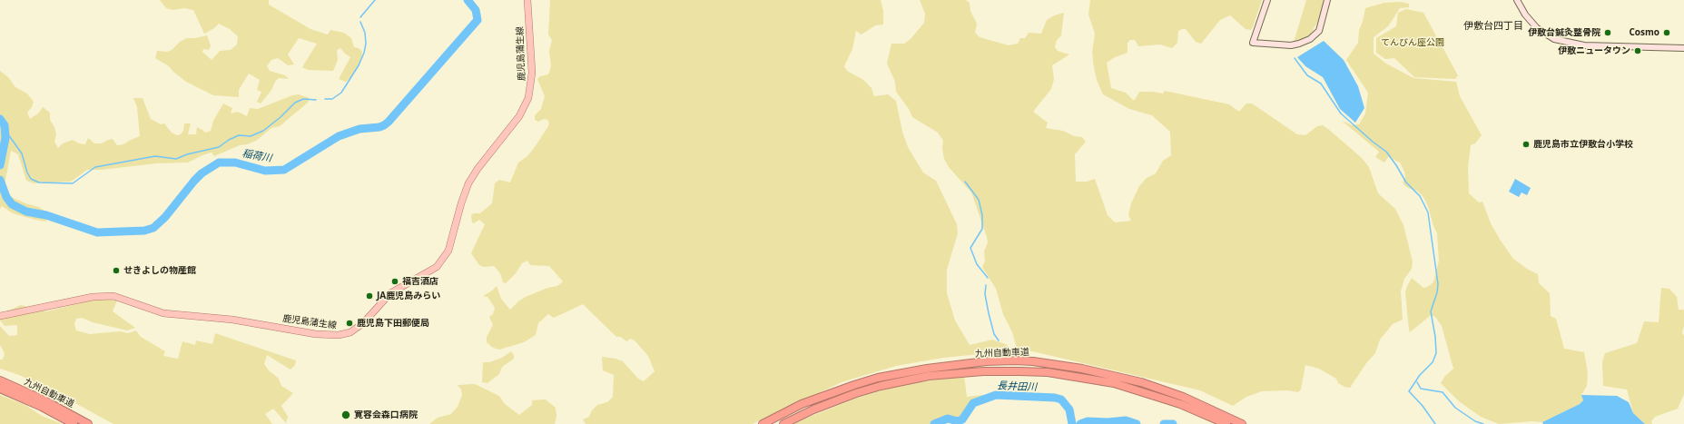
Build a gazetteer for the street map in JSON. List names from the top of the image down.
{
  "streets": {
    "highway": ["九州自動車道"],
    "main road": ["鹿児島蒲生線"]
  },
  "districts": ["伊敷台四丁目"],
  "water": ["稲荷川", "長井田川"],
  "parks": ["てんびん座公園"],
  "places": [
    "伊敷台鍼灸整骨院",
    "Cosmo",
    "伊敷ニュータウン",
    "鹿児島市立伊敷台小学校",
    "せきよしの物産館",
    "福吉酒店",
    "JA鹿児島みらい",
    "鹿児島下田郵便局",
    "寛容会森口病院"
  ]
}
